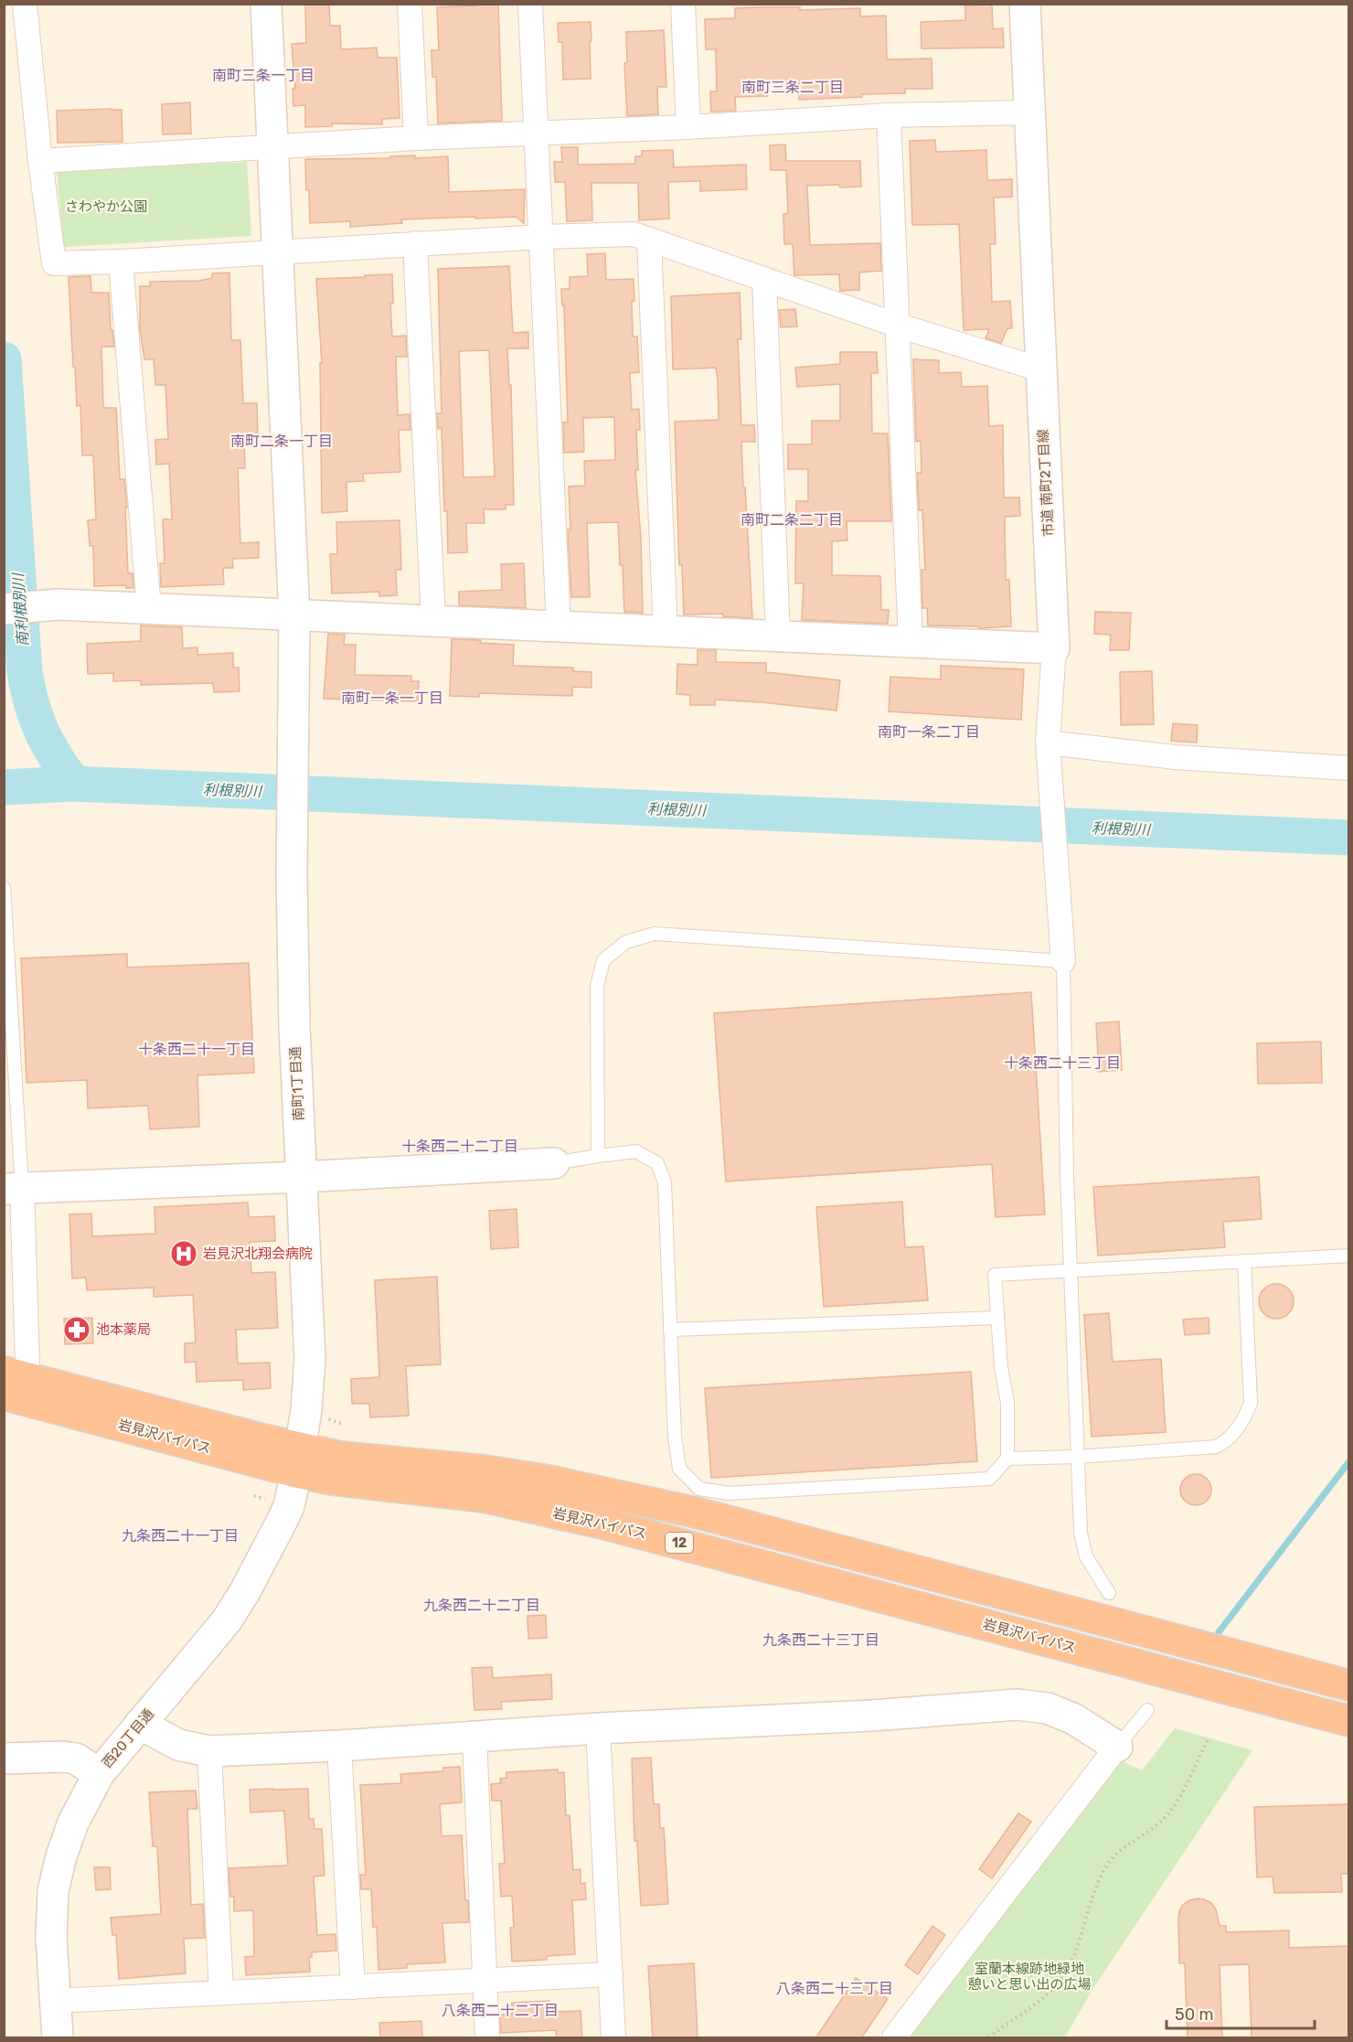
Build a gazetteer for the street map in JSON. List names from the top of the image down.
{
  "streets": {
    "highway": ["岩見沢バイパス", "12"],
    "street": ["市道 南町2丁目線", "南町1丁目通", "西20丁目通"]
  },
  "crossings": [
    ["南町1丁目通", "岩見沢バイパス"],
    ["南町1丁目通", "西20丁目通"],
    ["岩見沢バイパス", "西20丁目通"]
  ],
  "districts": [
    "南町三条一丁目",
    "南町三条二丁目",
    "南町二条一丁目",
    "南町二条二丁目",
    "南町一条一丁目",
    "南町一条二丁目",
    "十条西二十一丁目",
    "十条西二十三丁目",
    "十条西二十二丁目",
    "九条西二十一丁目",
    "九条西二十二丁目",
    "九条西二十三丁目",
    "八条西二十三丁目",
    "八条西二十二丁目"
  ],
  "water": ["南利根別川", "利根別川"],
  "parks": ["さわやか公園", "室蘭本線跡地緑地 憩いと思い出の広場"],
  "places": {
    "hospital": ["岩見沢北翔会病院"],
    "pharmacy": ["池本薬局"]
  },
  "scale_bar": "50 m"
}
